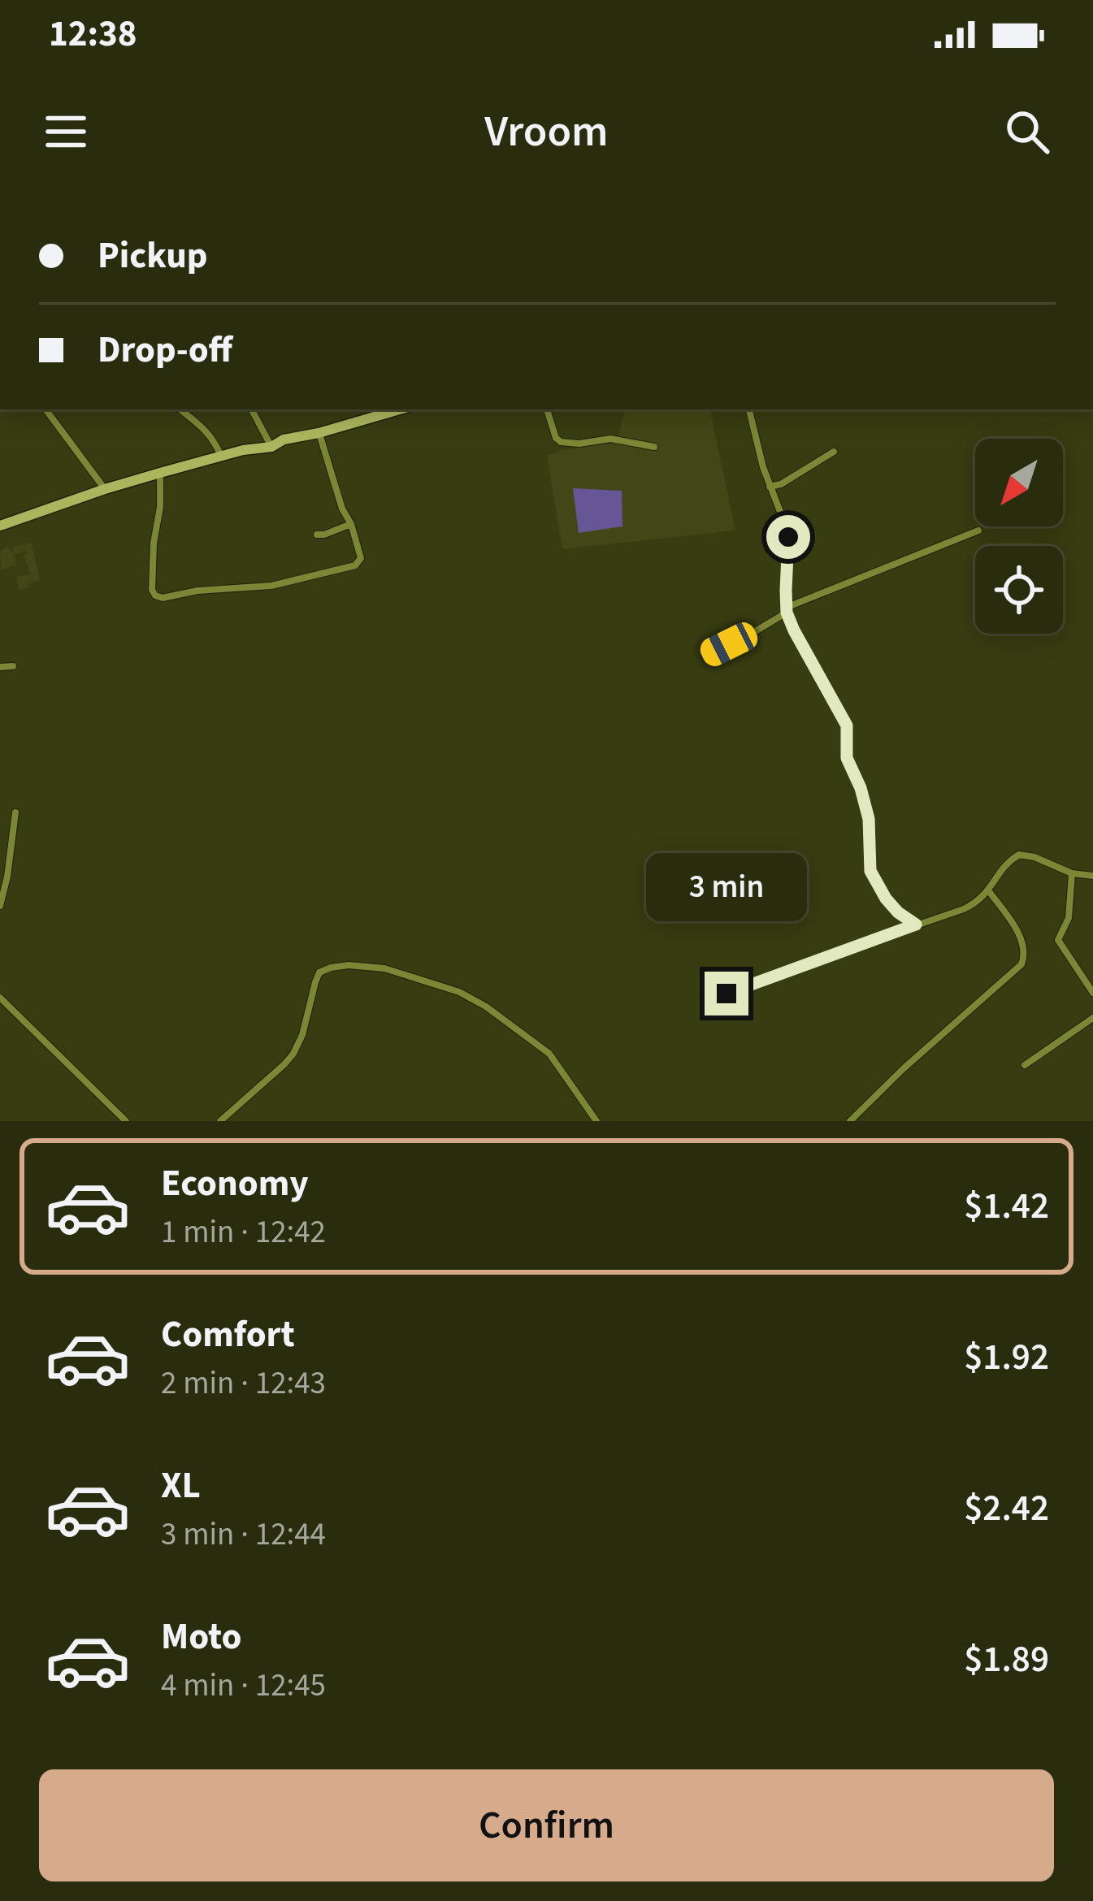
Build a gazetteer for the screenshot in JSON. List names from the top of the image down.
{
  "north": "bottom left",
  "page": {
    "status": "12:38",
    "header": "Vroom",
    "banner": ["Pickup", "Drop-off"],
    "bubble": "3 min",
    "list": [
      {
        "name": "Economy",
        "note": "1 min · 12:42",
        "value": "$1.42"
      },
      {
        "name": "Comfort",
        "note": "2 min · 12:43",
        "value": "$1.92"
      },
      {
        "name": "XL",
        "note": "3 min · 12:44",
        "value": "$2.42"
      },
      {
        "name": "Moto",
        "note": "4 min · 12:45",
        "value": "$1.89"
      }
    ],
    "buttons": "Confirm"
  }
}
